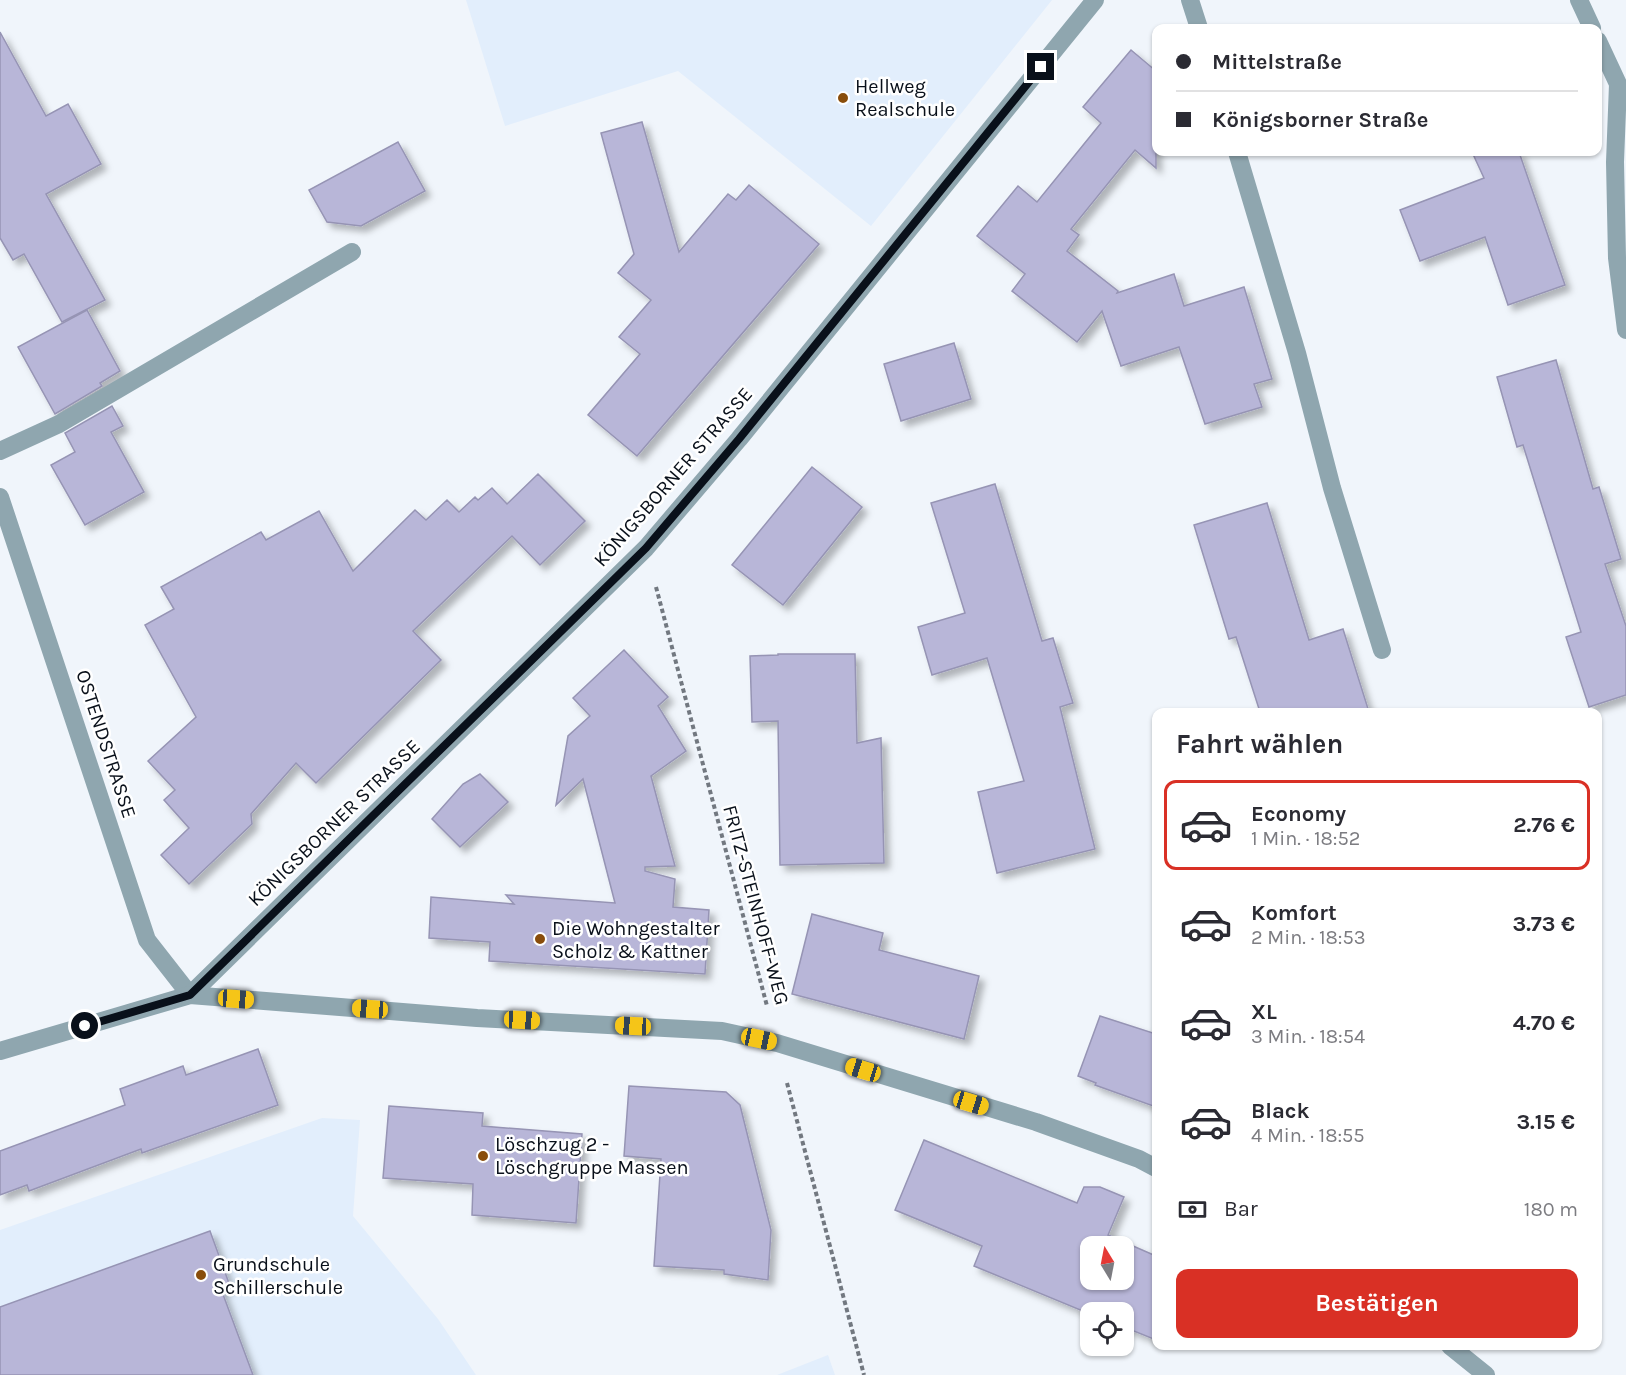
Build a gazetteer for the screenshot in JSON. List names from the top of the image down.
{
  "streets": {
    "street": ["KÖNIGSBORNER STRASSE", "OSTENDSTRASSE"],
    "path": ["FRITZ-STEINHOFF-WEG"]
  },
  "crossings": [
    ["KÖNIGSBORNER STRASSE", "OSTENDSTRASSE"],
    ["KÖNIGSBORNER STRASSE", "FRITZ-STEINHOFF-WEG"]
  ],
  "places": [
    "Hellweg Realschule",
    "Die Wohngestalter Scholz & Kattner",
    "Löschzug 2 - Löschgruppe Massen",
    "Grundschule Schillerschule"
  ],
  "north": "top",
  "page": {
    "banner": ["Mittelstraße", "Königsborner Straße"],
    "heading": "Fahrt wählen",
    "list": [
      {
        "name": "Economy",
        "note": "1 Min. · 18:52",
        "value": "2.76 €"
      },
      {
        "name": "Komfort",
        "note": "2 Min. · 18:53",
        "value": "3.73 €"
      },
      {
        "name": "XL",
        "note": "3 Min. · 18:54",
        "value": "4.70 €"
      },
      {
        "name": "Black",
        "note": "4 Min. · 18:55",
        "value": "3.15 €"
      }
    ],
    "pay": ["Bar", "180 m"],
    "buttons": "Bestätigen"
  }
}
